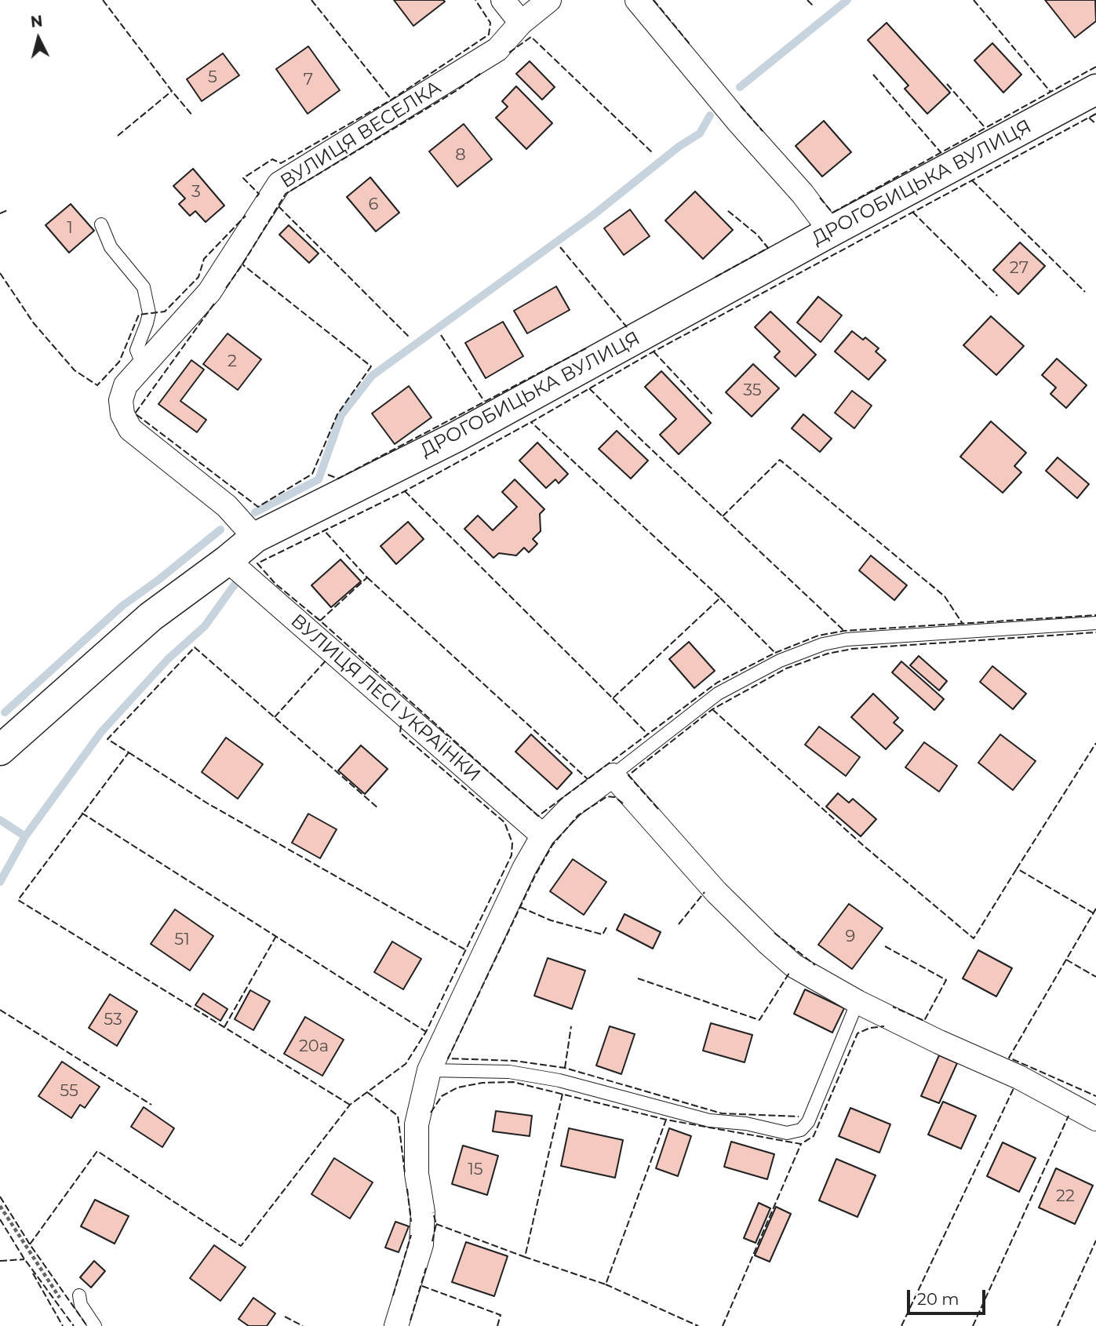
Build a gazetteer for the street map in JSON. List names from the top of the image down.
{
  "streets": {
    "street": ["ВУЛИЦЯ ВЕСЕЛКА", "ДРОГОБИЦЬКА ВУЛИЦЯ", "ВУЛИЦЯ ЛЕСІ УКРАЇНКИ"]
  },
  "crossings": [
    ["ВУЛИЦЯ ВЕСЕЛКА", "ДРОГОБИЦЬКА ВУЛИЦЯ"],
    ["ДРОГОБИЦЬКА ВУЛИЦЯ", "ВУЛИЦЯ ЛЕСІ УКРАЇНКИ"]
  ],
  "house_numbers": [
    "5",
    "7",
    "8",
    "3",
    "6",
    "1",
    "27",
    "2",
    "35",
    "9",
    "51",
    "53",
    "20а",
    "55",
    "15",
    "22"
  ],
  "scale_bar": "20 m",
  "north": "top"
}
